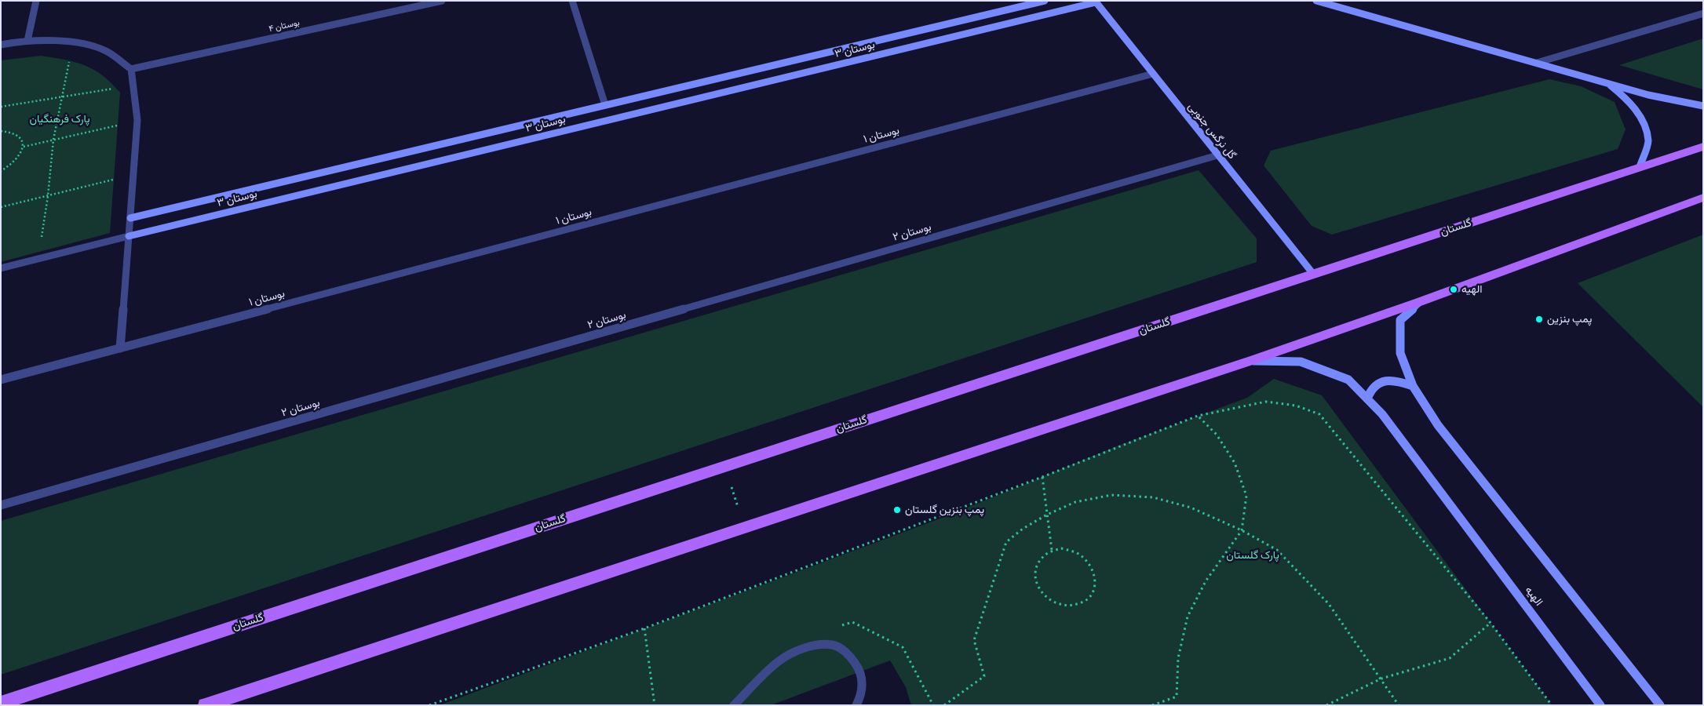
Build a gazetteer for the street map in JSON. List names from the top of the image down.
{
  "streets": {
    "main road": ["گلستان"],
    "street": [
      "بوستان ۴",
      "بوستان ۳",
      "گل نرگس جنوبی",
      "بوستان ۱",
      "بوستان ۲",
      "الهیه"
    ]
  },
  "crossings": [
    ["بوستان ۳", "گل نرگس جنوبی"],
    ["گل نرگس جنوبی", "بوستان ۱"],
    ["گل نرگس جنوبی", "گلستان"],
    ["گل نرگس جنوبی", "بوستان ۲"]
  ],
  "parks": ["پارک فرهنگیان", "پارک گلستان"],
  "places": ["الهیه", "پمپ بنزین", "پمپ بنزین گلستان"]
}
